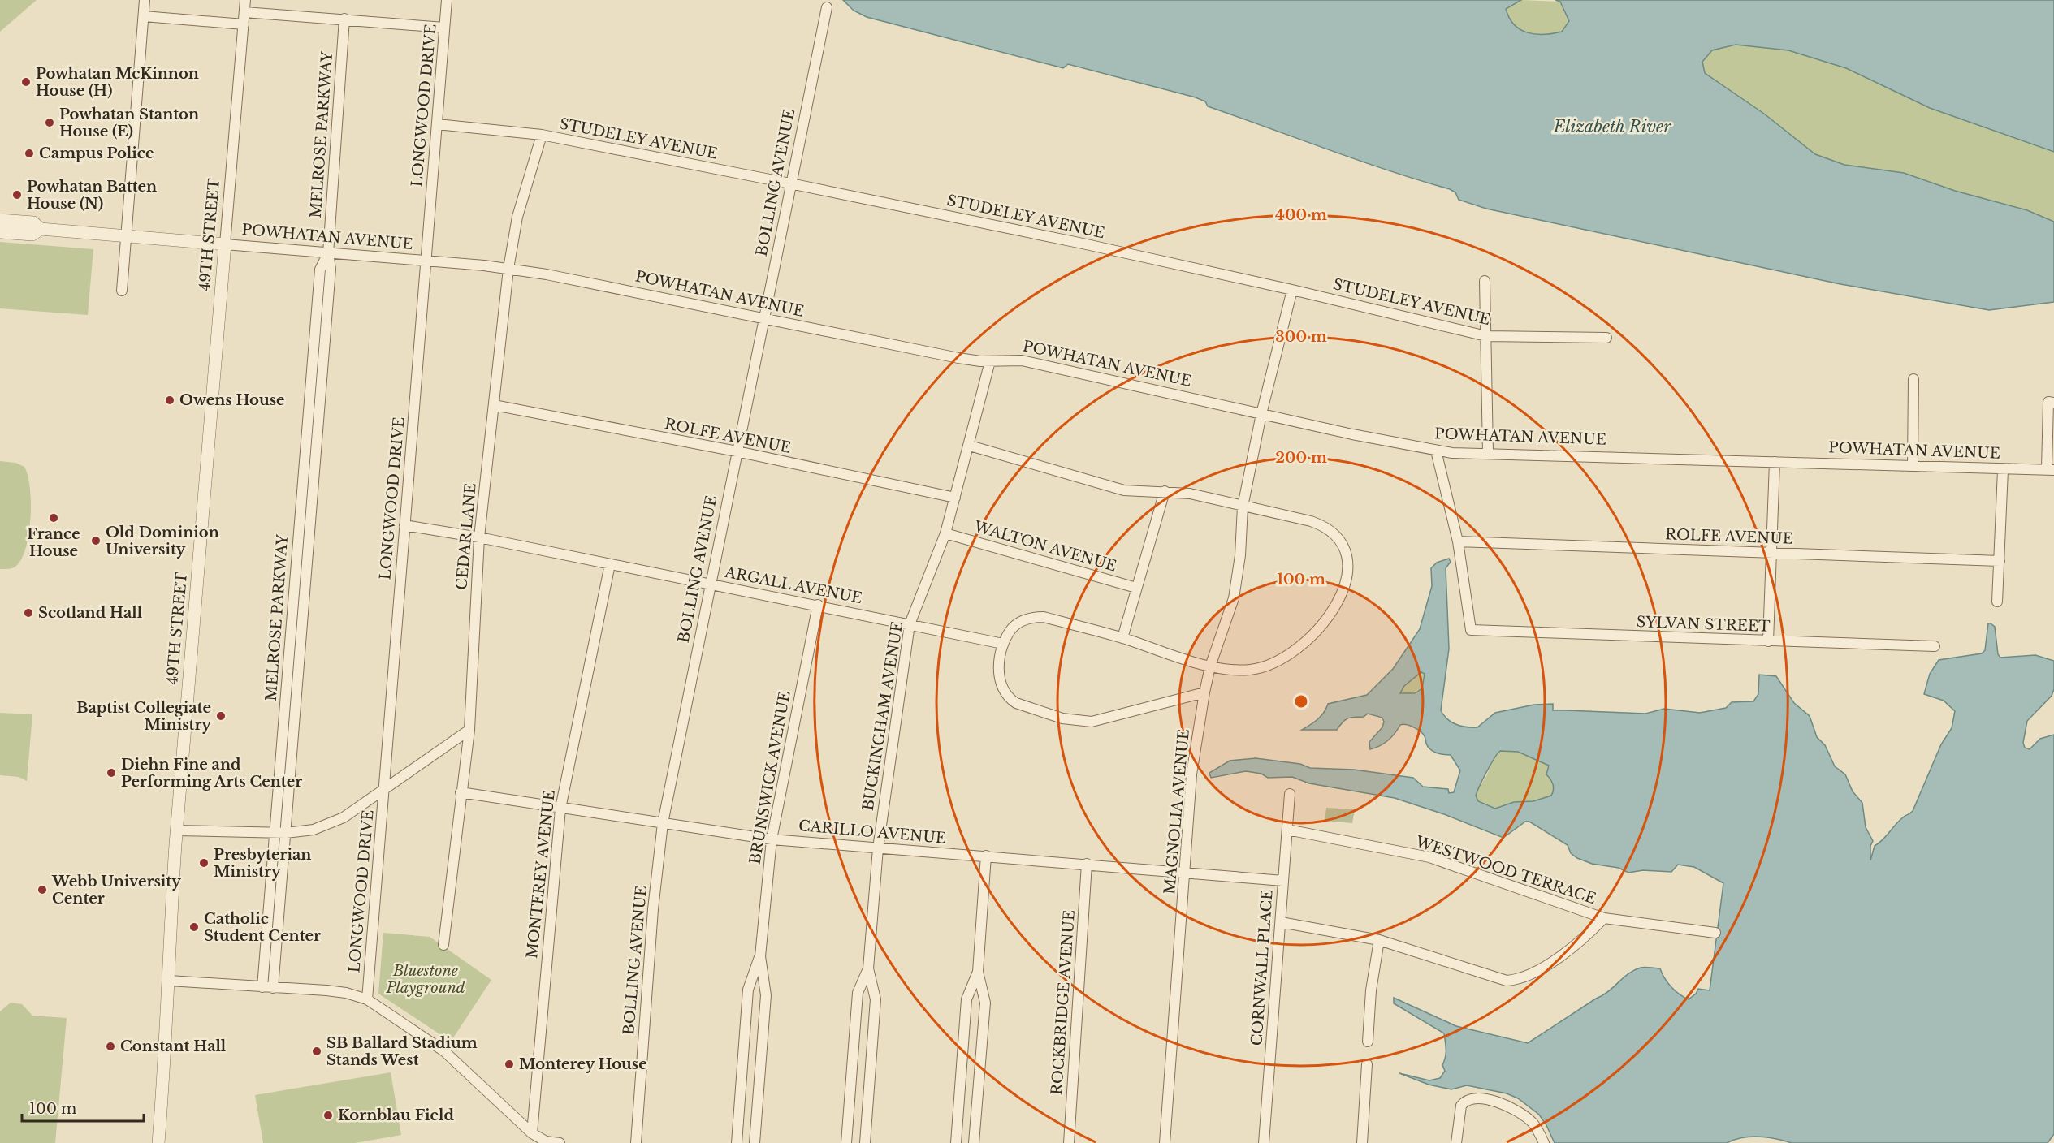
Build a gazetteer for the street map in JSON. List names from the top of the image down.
{
  "streets": {
    "street": [
      "LONGWOOD DRIVE",
      "MELROSE PARKWAY",
      "STUDELEY AVENUE",
      "BOLLING AVENUE",
      "49TH STREET",
      "POWHATAN AVENUE",
      "ROLFE AVENUE",
      "CEDAR LANE",
      "WALTON AVENUE",
      "ARGALL AVENUE",
      "SYLVAN STREET",
      "BUCKINGHAM AVENUE",
      "BRUNSWICK AVENUE",
      "MAGNOLIA AVENUE",
      "CARILLO AVENUE",
      "WESTWOOD TERRACE",
      "MONTEREY AVENUE",
      "CORNWALL PLACE",
      "ROCKBRIDGE AVENUE"
    ]
  },
  "crossings": [
    ["LONGWOOD DRIVE", "STUDELEY AVENUE"],
    ["LONGWOOD DRIVE", "POWHATAN AVENUE"],
    ["LONGWOOD DRIVE", "ARGALL AVENUE"],
    ["MELROSE PARKWAY", "POWHATAN AVENUE"],
    ["STUDELEY AVENUE", "BOLLING AVENUE"],
    ["STUDELEY AVENUE", "CEDAR LANE"],
    ["STUDELEY AVENUE", "MAGNOLIA AVENUE"],
    ["BOLLING AVENUE", "POWHATAN AVENUE"],
    ["BOLLING AVENUE", "ROLFE AVENUE"],
    ["BOLLING AVENUE", "ARGALL AVENUE"],
    ["BOLLING AVENUE", "CARILLO AVENUE"],
    ["49TH STREET", "POWHATAN AVENUE"],
    ["POWHATAN AVENUE", "CEDAR LANE"],
    ["POWHATAN AVENUE", "BUCKINGHAM AVENUE"],
    ["POWHATAN AVENUE", "MAGNOLIA AVENUE"],
    ["ROLFE AVENUE", "CEDAR LANE"],
    ["ROLFE AVENUE", "SYLVAN STREET"],
    ["ROLFE AVENUE", "BUCKINGHAM AVENUE"],
    ["CEDAR LANE", "ARGALL AVENUE"],
    ["CEDAR LANE", "CARILLO AVENUE"],
    ["WALTON AVENUE", "BUCKINGHAM AVENUE"],
    ["ARGALL AVENUE", "BUCKINGHAM AVENUE"],
    ["ARGALL AVENUE", "BRUNSWICK AVENUE"],
    ["ARGALL AVENUE", "MONTEREY AVENUE"],
    ["BUCKINGHAM AVENUE", "CARILLO AVENUE"],
    ["BRUNSWICK AVENUE", "CARILLO AVENUE"],
    ["MAGNOLIA AVENUE", "CARILLO AVENUE"],
    ["CARILLO AVENUE", "MONTEREY AVENUE"],
    ["CARILLO AVENUE", "CORNWALL PLACE"],
    ["CARILLO AVENUE", "ROCKBRIDGE AVENUE"],
    ["WESTWOOD TERRACE", "CORNWALL PLACE"]
  ],
  "water": ["Elizabeth River"],
  "parks": ["Bluestone Playground"],
  "places": [
    "Powhatan McKinnon House (H)",
    "Powhatan Stanton House (E)",
    "Campus Police",
    "Powhatan Batten House (N)",
    "Owens House",
    "France House",
    "Old Dominion University",
    "Scotland Hall",
    "Baptist Collegiate Ministry",
    "Diehn Fine and Performing Arts Center",
    "Presbyterian Ministry",
    "Webb University Center",
    "Catholic Student Center",
    "Constant Hall",
    "SB Ballard Stadium Stands West",
    "Monterey House",
    "Kornblau Field"
  ],
  "scale_bar": "100 m",
  "rings": [
    "400 m",
    "300 m",
    "200 m",
    "100 m"
  ]
}
